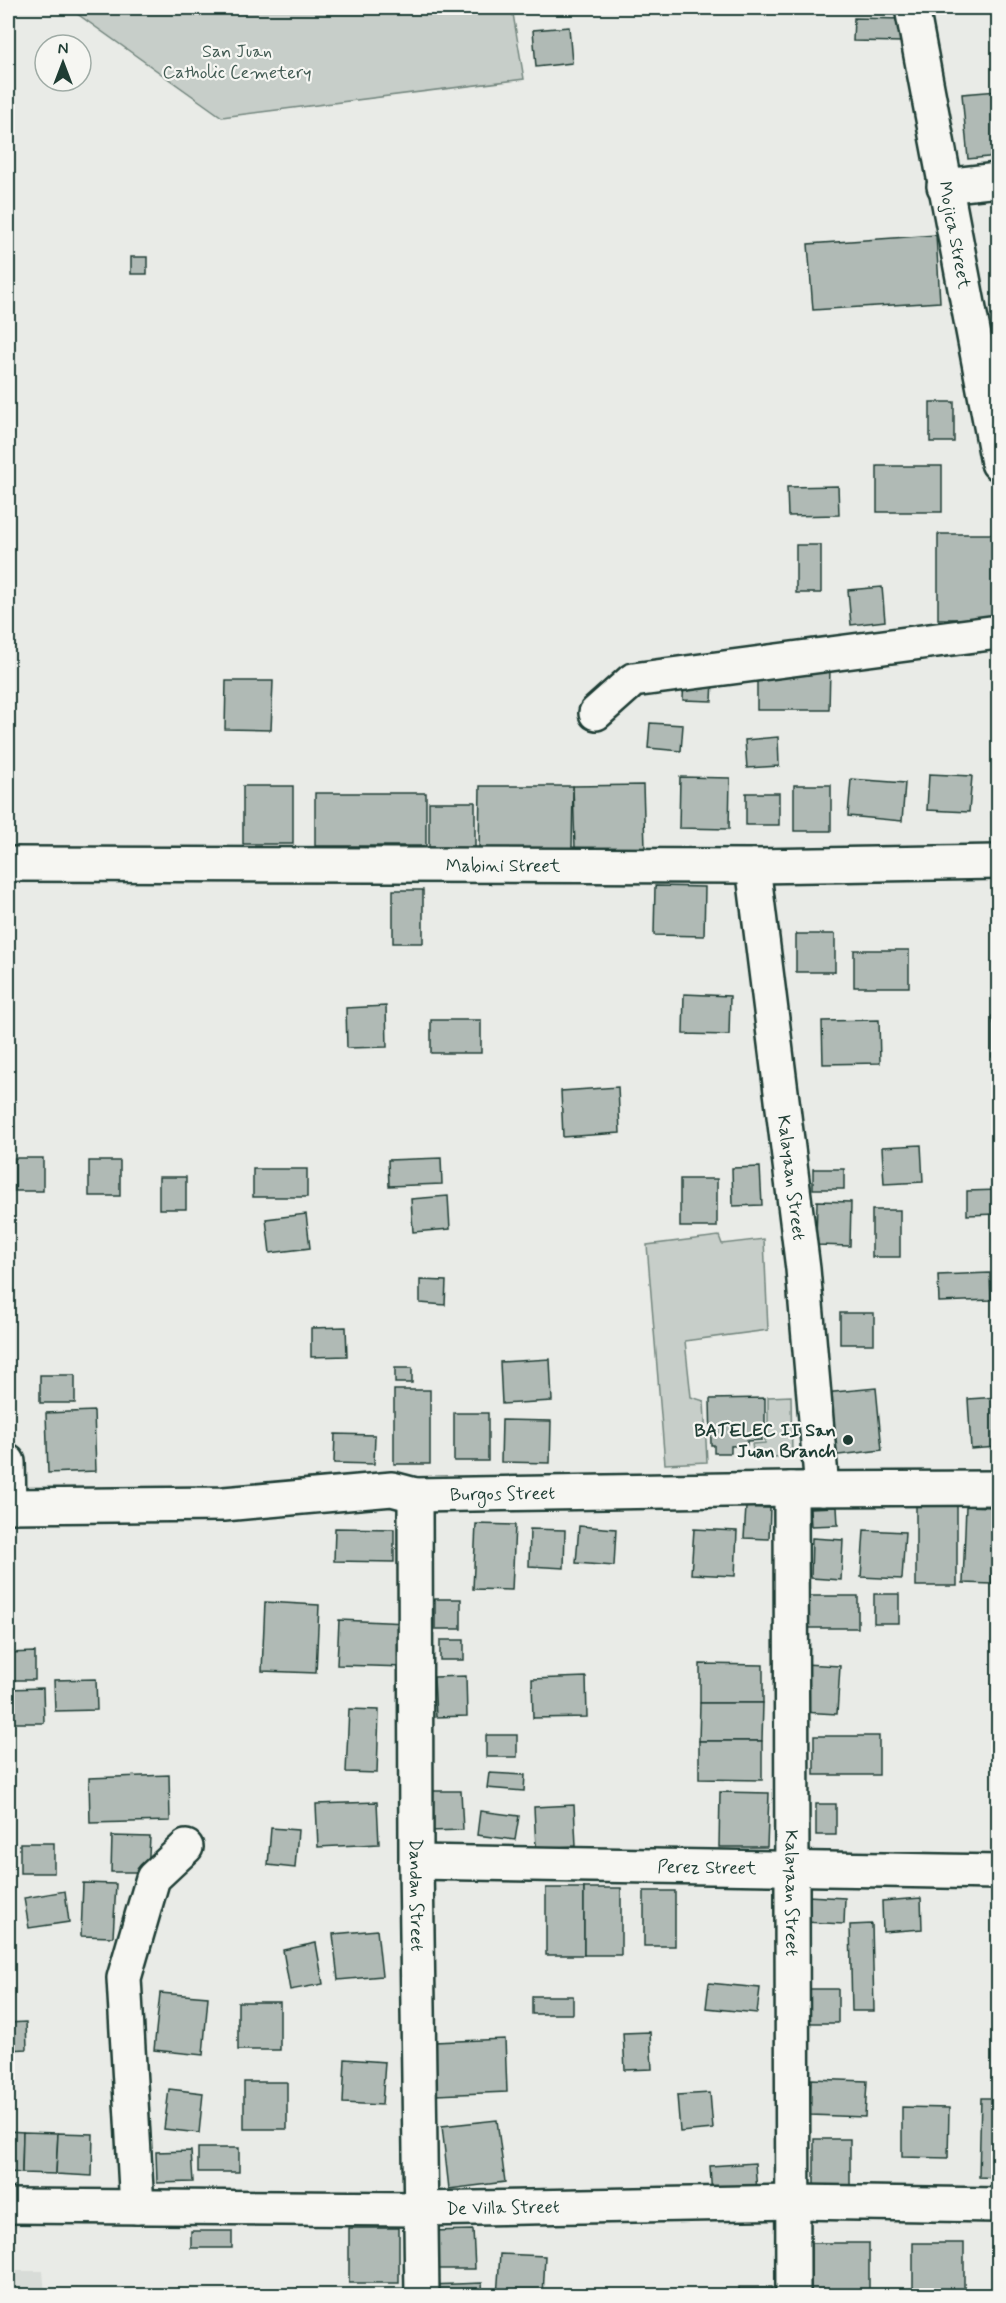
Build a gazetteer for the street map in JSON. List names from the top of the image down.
{
  "streets": {
    "street": [
      "Mojica Street",
      "Mabini Street",
      "Kalayaan Street",
      "Burgos Street",
      "Perez Street",
      "Dandan Street",
      "De Villa Street"
    ]
  },
  "crossings": [
    ["Mabini Street", "Kalayaan Street"],
    ["Kalayaan Street", "Burgos Street"],
    ["Kalayaan Street", "Perez Street"],
    ["Kalayaan Street", "De Villa Street"],
    ["Burgos Street", "Dandan Street"],
    ["Perez Street", "Dandan Street"],
    ["Dandan Street", "De Villa Street"]
  ],
  "parks": ["San Juan Catholic Cemetery"],
  "places": ["BATELEC II San Juan Branch"],
  "north": "top"
}
